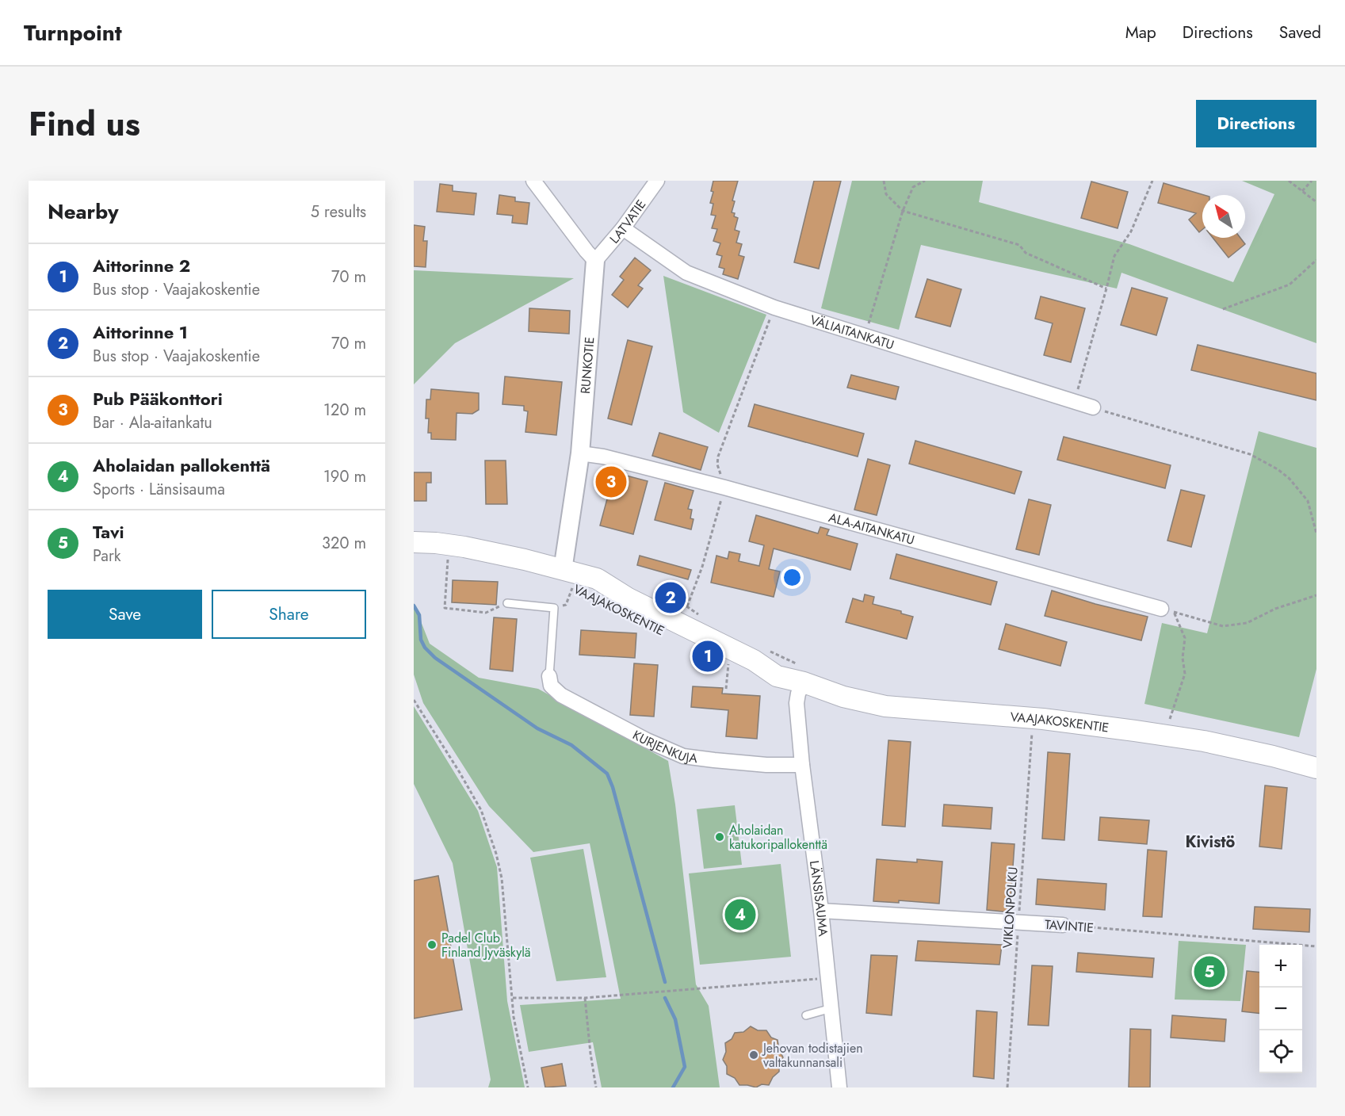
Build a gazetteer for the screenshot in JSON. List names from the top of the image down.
{
  "streets": {
    "main road": ["VAAJAKOSKENTIE"],
    "street": [
      "LATVATIE",
      "VÄLIAITANKATU",
      "RUNKOTIE",
      "ALA-AITANKATU",
      "KURJENKUJA",
      "LÄNSISAUMA",
      "TAVINTIE"
    ],
    "path": ["VIKLONPOLKU"]
  },
  "crossings": [
    ["LATVATIE", "VÄLIAITANKATU"],
    ["LATVATIE", "RUNKOTIE"],
    ["RUNKOTIE", "ALA-AITANKATU"],
    ["RUNKOTIE", "VAAJAKOSKENTIE"],
    ["VAAJAKOSKENTIE", "LÄNSISAUMA"],
    ["KURJENKUJA", "LÄNSISAUMA"],
    ["LÄNSISAUMA", "TAVINTIE"],
    ["VIKLONPOLKU", "TAVINTIE"]
  ],
  "districts": ["Kivistö"],
  "places": ["Aholaidan katukoripallokenttä", "Padel Club Finland Jyväskylä", "Jehovan todistajien valtakunnansali"],
  "north": "top left",
  "page": {
    "header": "Turnpoint",
    "nav": ["Map", "Directions", "Saved"],
    "title": "Find us",
    "buttons": [
      "Directions",
      ["Save", "Share"]
    ],
    "heading": ["Nearby", "5 results"],
    "list": [
      {
        "mark": "1",
        "name": "Aittorinne 2",
        "note": "Bus stop · Vaajakoskentie",
        "value": "70 m"
      },
      {
        "mark": "2",
        "name": "Aittorinne 1",
        "note": "Bus stop · Vaajakoskentie",
        "value": "70 m"
      },
      {
        "mark": "3",
        "name": "Pub Pääkonttori",
        "note": "Bar · Ala-aitankatu",
        "value": "120 m"
      },
      {
        "mark": "4",
        "name": "Aholaidan pallokenttä",
        "note": "Sports · Länsisauma",
        "value": "190 m"
      },
      {
        "mark": "5",
        "name": "Tavi",
        "note": "Park",
        "value": "320 m"
      }
    ],
    "pins": [
      "3",
      "2",
      "1",
      "4",
      "5"
    ],
    "map_buttons": ["+", "−"]
  }
}
